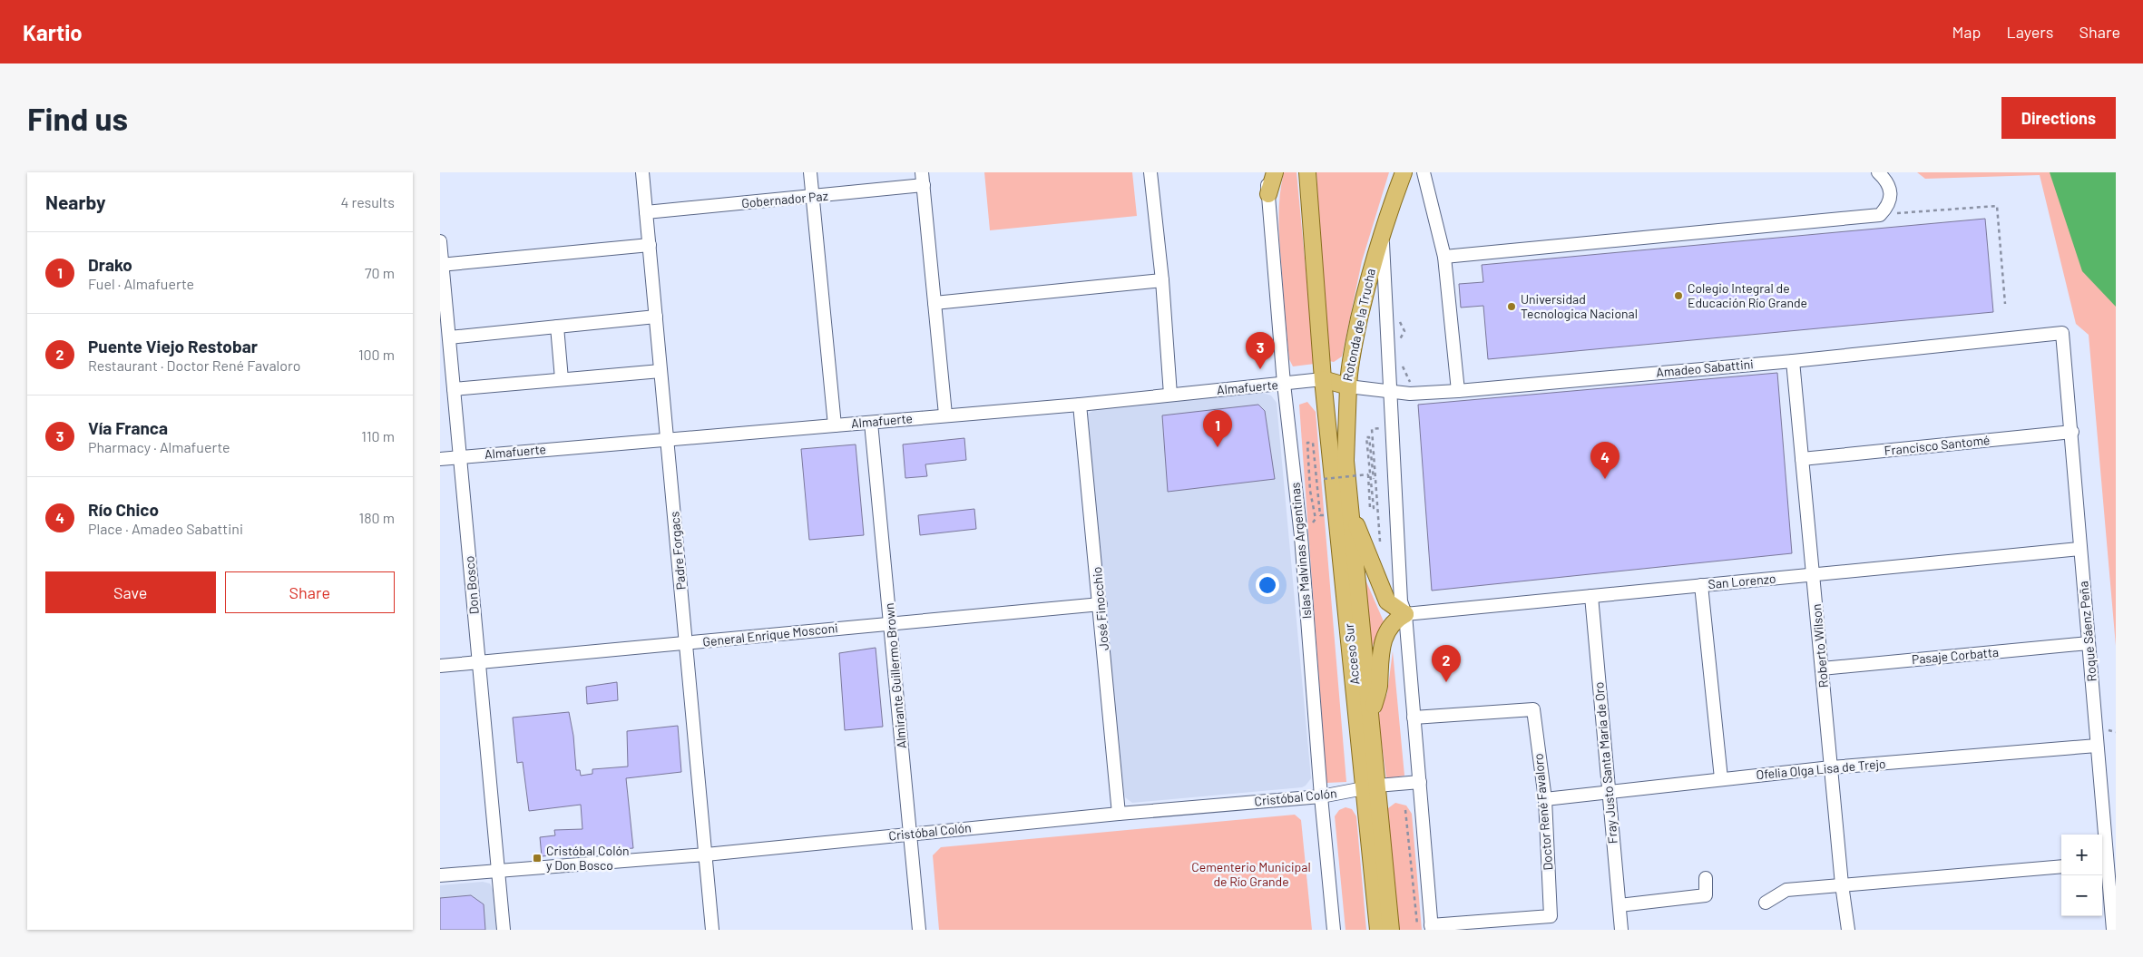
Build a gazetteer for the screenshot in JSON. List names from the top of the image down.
{
  "streets": {
    "main road": ["Rotonda de la Trucha", "Acceso Sur"],
    "street": [
      "Gobernador Paz",
      "Amadeo Sabattini",
      "Almafuerte",
      "Francisco Santomé",
      "Padre Forgacs",
      "Islas Malvinas Argentinas",
      "San Lorenzo",
      "Don Bosco",
      "José Finocchio",
      "Roque Sáenz Peña",
      "General Enrique Mosconi",
      "Roberto Wilson",
      "Pasaje Corbatta",
      "Almirante Guillermo Brown",
      "Fray Justo Santa María de Oro",
      "Ofelia Olga Lisa de Trejo",
      "Cristóbal Colón",
      "Doctor René Favaloro"
    ]
  },
  "crossings": [
    ["Gobernador Paz", "Padre Forgacs"],
    ["Rotonda de la Trucha", "Amadeo Sabattini"],
    ["Rotonda de la Trucha", "Almafuerte"],
    ["Rotonda de la Trucha", "Acceso Sur"],
    ["Amadeo Sabattini", "Roque Sáenz Peña"],
    ["Amadeo Sabattini", "Roberto Wilson"],
    ["Amadeo Sabattini", "Acceso Sur"],
    ["Almafuerte", "Padre Forgacs"],
    ["Almafuerte", "Islas Malvinas Argentinas"],
    ["Almafuerte", "Don Bosco"],
    ["Almafuerte", "José Finocchio"],
    ["Almafuerte", "Acceso Sur"],
    ["Almafuerte", "Almirante Guillermo Brown"],
    ["Francisco Santomé", "Roque Sáenz Peña"],
    ["Francisco Santomé", "Roberto Wilson"],
    ["Padre Forgacs", "General Enrique Mosconi"],
    ["Padre Forgacs", "Cristóbal Colón"],
    ["Islas Malvinas Argentinas", "Cristóbal Colón"],
    ["San Lorenzo", "Roque Sáenz Peña"],
    ["San Lorenzo", "Roberto Wilson"],
    ["San Lorenzo", "Fray Justo Santa María de Oro"],
    ["Don Bosco", "General Enrique Mosconi"],
    ["Don Bosco", "Cristóbal Colón"],
    ["José Finocchio", "General Enrique Mosconi"],
    ["José Finocchio", "Cristóbal Colón"],
    ["Roque Sáenz Peña", "Pasaje Corbatta"],
    ["Roque Sáenz Peña", "Ofelia Olga Lisa de Trejo"],
    ["General Enrique Mosconi", "Almirante Guillermo Brown"],
    ["Roberto Wilson", "Pasaje Corbatta"],
    ["Roberto Wilson", "Ofelia Olga Lisa de Trejo"],
    ["Acceso Sur", "Cristóbal Colón"],
    ["Almirante Guillermo Brown", "Cristóbal Colón"],
    ["Fray Justo Santa María de Oro", "Ofelia Olga Lisa de Trejo"],
    ["Ofelia Olga Lisa de Trejo", "Doctor René Favaloro"]
  ],
  "parks": ["Cementerio Municipal de Río Grande"],
  "places": {
    "other": ["Colegio Integral de Educación Río Grande", "Universidad Tecnologica Nacional"],
    "transit": ["Cristóbal Colón y Don Bosco"]
  },
  "page": {
    "header": "Kartio",
    "nav": ["Map", "Layers", "Share"],
    "buttons": [
      "Directions",
      ["Save", "Share"]
    ],
    "title": "Find us",
    "heading": ["Nearby", "4 results"],
    "list": [
      {
        "mark": "1",
        "name": "Drako",
        "note": "Fuel · Almafuerte",
        "value": "70 m"
      },
      {
        "mark": "2",
        "name": "Puente Viejo Restobar",
        "note": "Restaurant · Doctor René Favaloro",
        "value": "100 m"
      },
      {
        "mark": "3",
        "name": "Vía Franca",
        "note": "Pharmacy · Almafuerte",
        "value": "110 m"
      },
      {
        "mark": "4",
        "name": "Río Chico",
        "note": "Place · Amadeo Sabattini",
        "value": "180 m"
      }
    ],
    "pins": [
      "3",
      "1",
      "4",
      "2"
    ],
    "map_buttons": ["+", "−"]
  }
}
